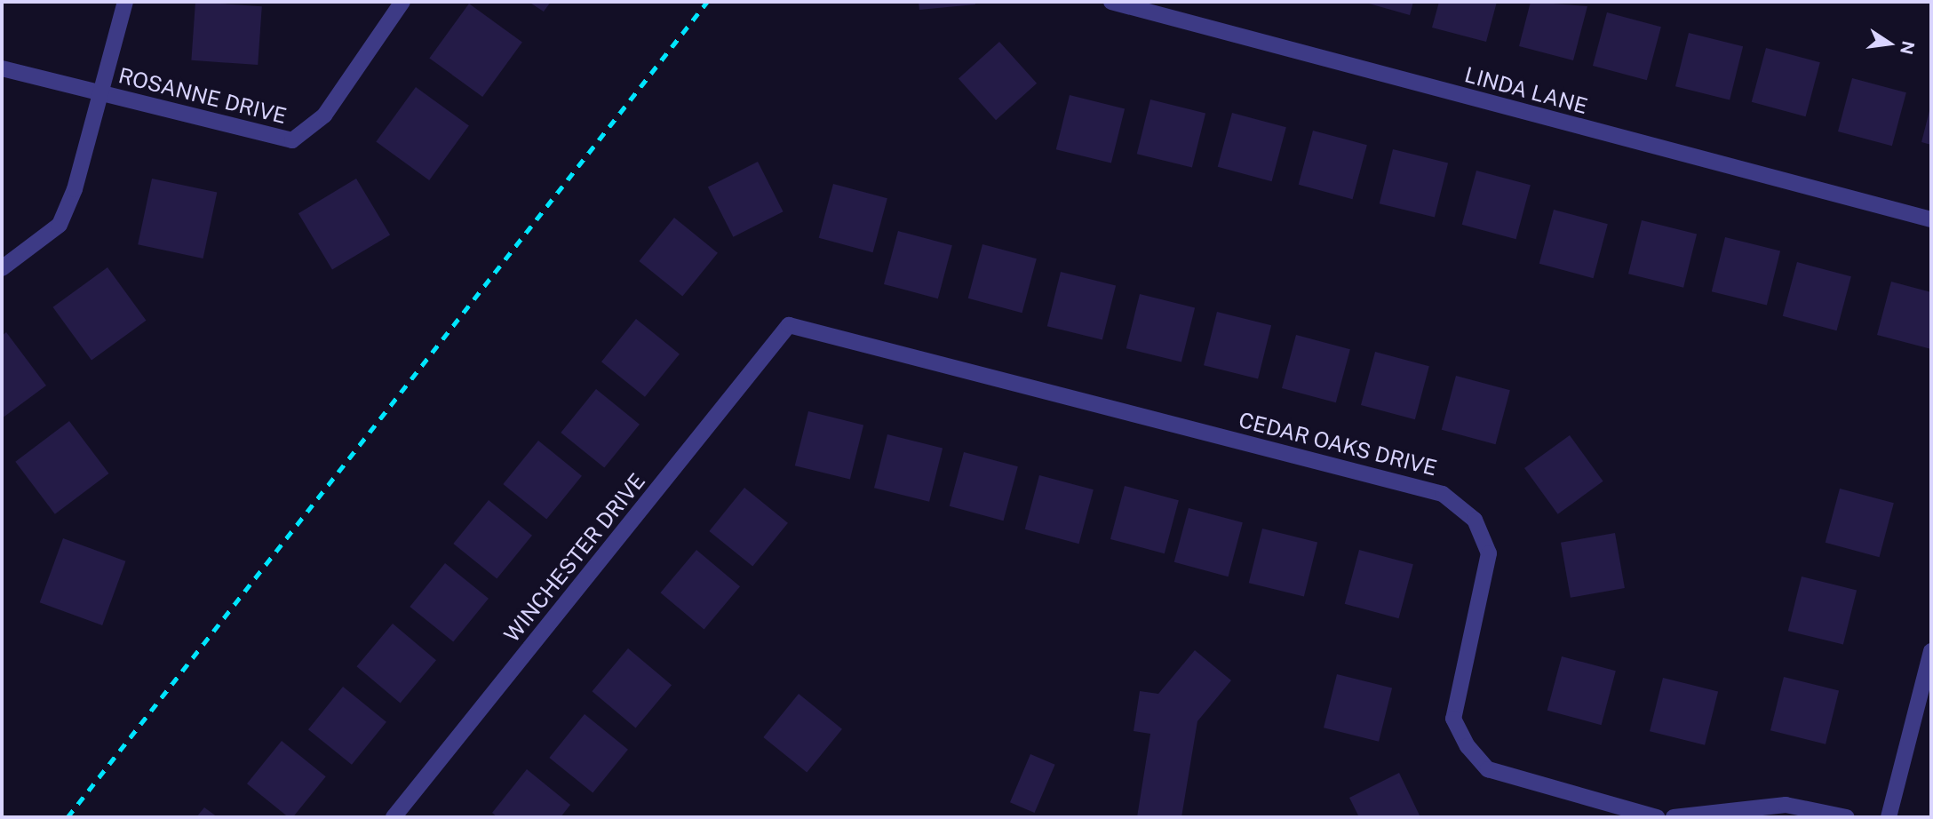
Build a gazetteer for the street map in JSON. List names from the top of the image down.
{
  "streets": {
    "street": [
      "LINDA LANE",
      "ROSANNE DRIVE",
      "CEDAR OAKS DRIVE",
      "WINCHESTER DRIVE"
    ]
  },
  "crossings": [
    ["CEDAR OAKS DRIVE", "WINCHESTER DRIVE"]
  ],
  "north": "right"
}
